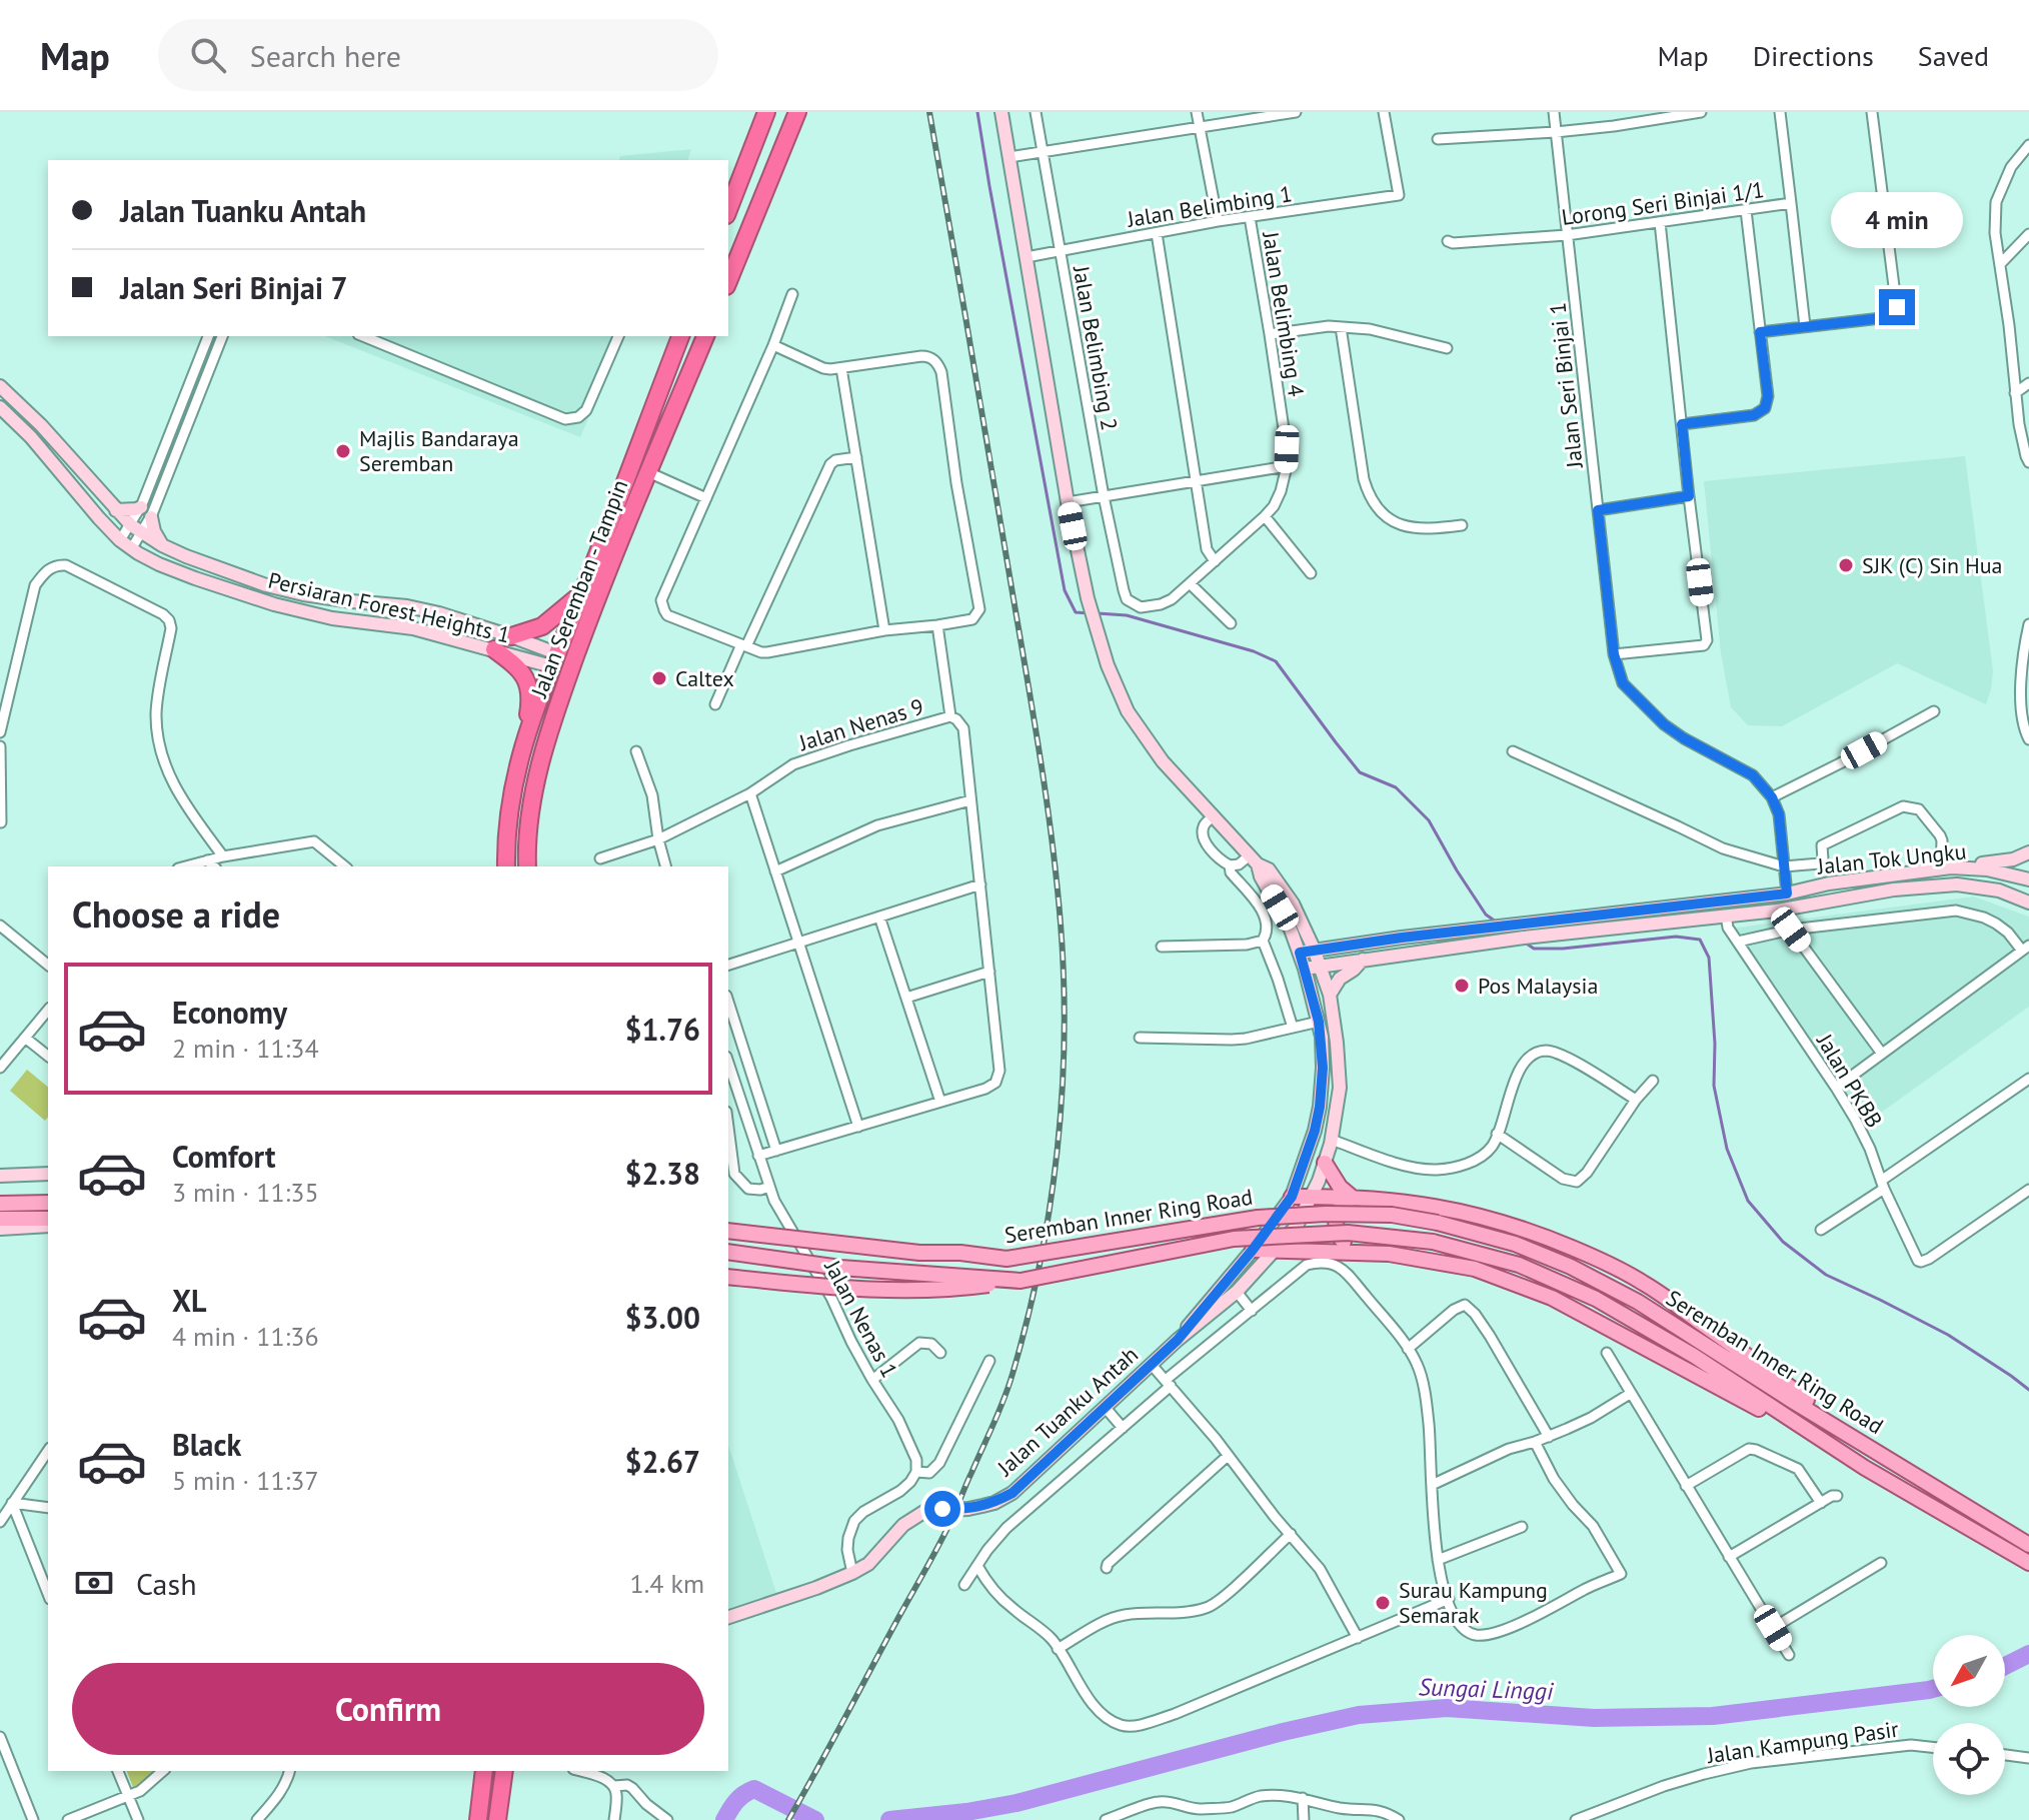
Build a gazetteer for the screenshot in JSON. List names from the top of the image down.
{
  "streets": {
    "highway": ["Jalan Seremban - Tampin"],
    "main road": [
      "Persiaran Forest Heights 1",
      "Jalan Tok Ungku",
      "Seremban Inner Ring Road",
      "Jalan Tuanku Antah"
    ],
    "street": [
      "Lorong Seri Binjai 1/1",
      "Jalan Belimbing 1",
      "Jalan Belimbing 4",
      "Jalan Belimbing 2",
      "Jalan Seri Binjai 1",
      "Jalan Nenas 9",
      "Jalan PKBB",
      "Jalan Nenas 1",
      "Jalan Kampung Pasir"
    ]
  },
  "crossings": [
    ["Lorong Seri Binjai 1/1", "Jalan Seri Binjai 1"],
    ["Jalan Belimbing 1", "Jalan Belimbing 4"],
    ["Jalan Belimbing 1", "Jalan Belimbing 2"],
    ["Jalan Belimbing 4", "Jalan Belimbing 2"],
    ["Jalan Seremban - Tampin", "Persiaran Forest Heights 1"],
    ["Jalan Tok Ungku", "Jalan PKBB"]
  ],
  "water": ["Sungai Linggi"],
  "places": [
    "Majlis Bandaraya Seremban",
    "SJK (C) Sin Hua",
    "Caltex",
    "Pos Malaysia",
    "Surau Kampung Semarak"
  ],
  "north": "bottom left",
  "page": {
    "header": "Map",
    "search": "Search here",
    "nav": ["Map", "Directions", "Saved"],
    "banner": ["Jalan Tuanku Antah", "Jalan Seri Binjai 7"],
    "bubble": "4 min",
    "heading": "Choose a ride",
    "list": [
      {
        "name": "Economy",
        "note": "2 min · 11:34",
        "value": "$1.76"
      },
      {
        "name": "Comfort",
        "note": "3 min · 11:35",
        "value": "$2.38"
      },
      {
        "name": "XL",
        "note": "4 min · 11:36",
        "value": "$3.00"
      },
      {
        "name": "Black",
        "note": "5 min · 11:37",
        "value": "$2.67"
      }
    ],
    "pay": ["Cash", "1.4 km"],
    "buttons": "Confirm"
  }
}
